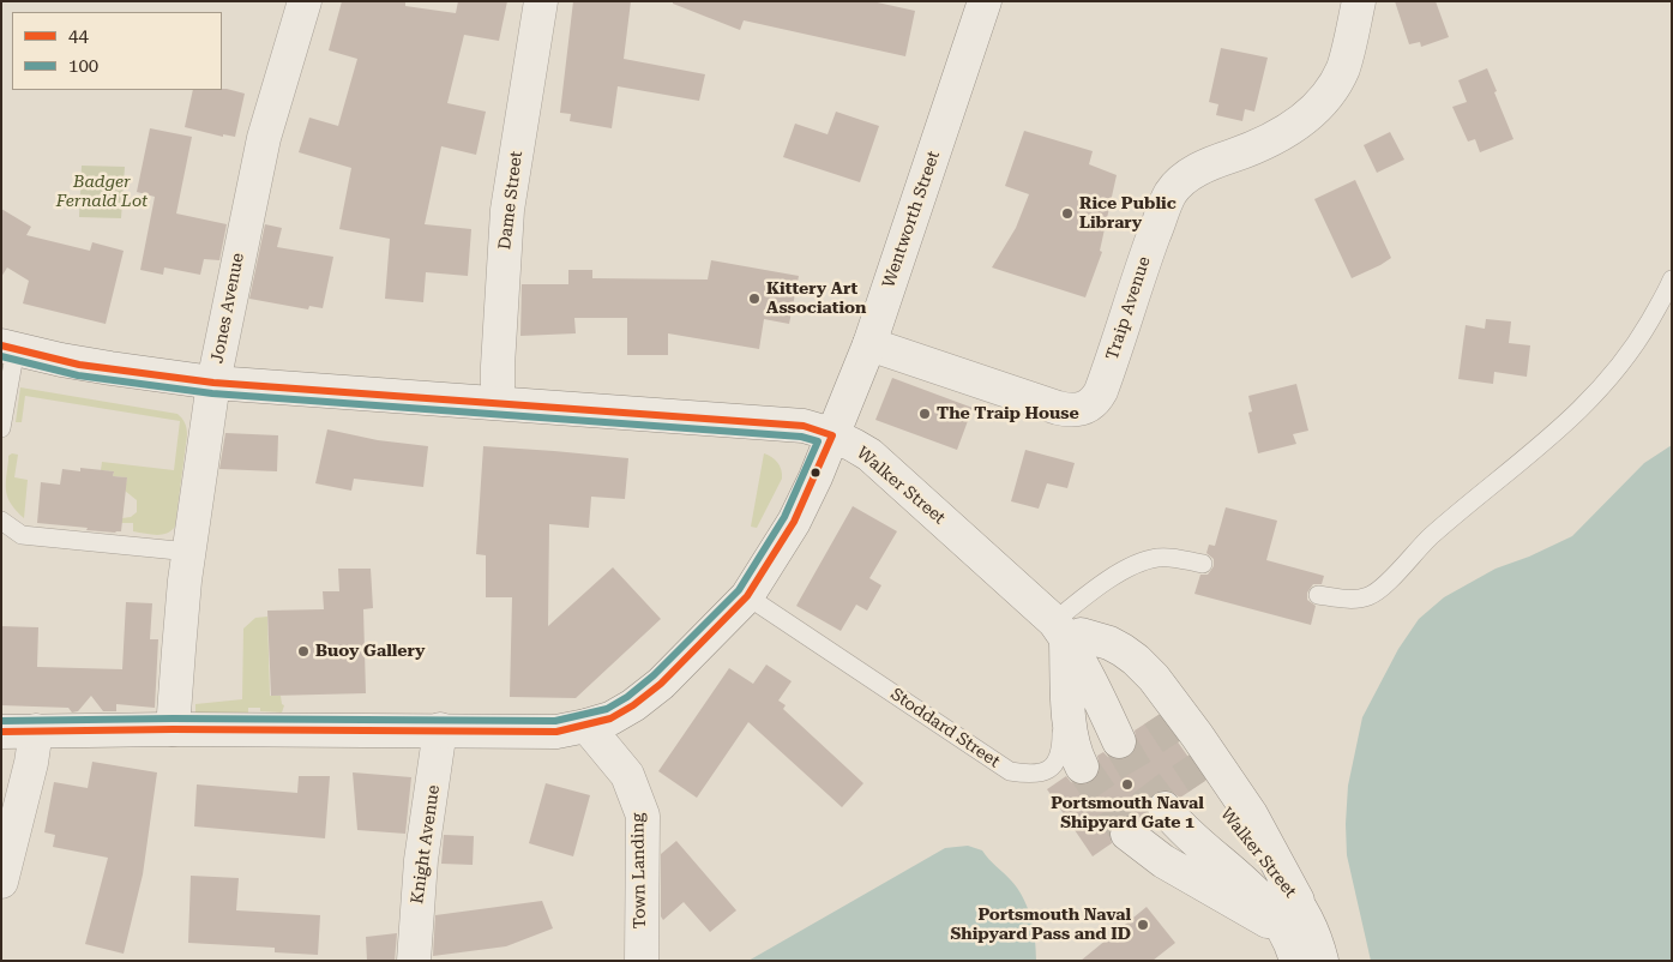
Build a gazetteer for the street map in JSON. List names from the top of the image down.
{
  "streets": {
    "street": [
      "Dame Street",
      "Wentworth Street",
      "Jones Avenue",
      "Traip Avenue",
      "Walker Street",
      "Knight Avenue",
      "Town Landing"
    ],
    "lane": ["Stoddard Street"]
  },
  "crossings": [
    ["Dame Street", "Walker Street"],
    ["Wentworth Street", "Jones Avenue"],
    ["Wentworth Street", "Traip Avenue"],
    ["Wentworth Street", "Walker Street"],
    ["Wentworth Street", "Stoddard Street"],
    ["Wentworth Street", "Knight Avenue"],
    ["Wentworth Street", "Town Landing"],
    ["Jones Avenue", "Walker Street"],
    ["Walker Street", "Stoddard Street"]
  ],
  "parks": ["Badger Fernald Lot"],
  "places": [
    "Rice Public Library",
    "Kittery Art Association",
    "The Traip House",
    "Buoy Gallery",
    "Portsmouth Naval Shipyard Gate 1",
    "Portsmouth Naval Shipyard Pass and ID"
  ],
  "lines": ["transit line 44", "transit line 100"],
  "legend": ["44", "100"]
}
